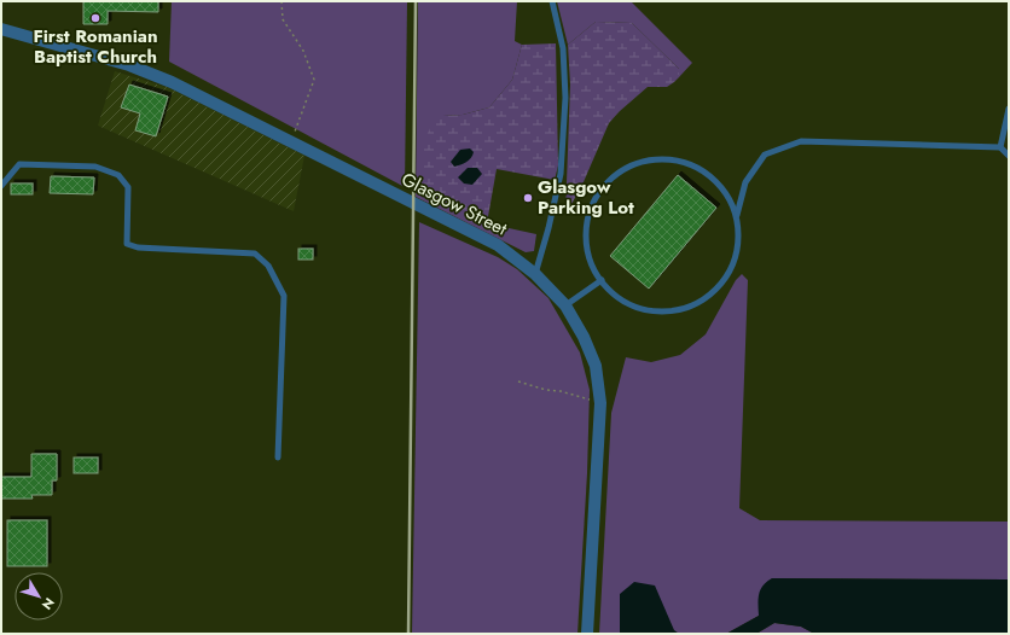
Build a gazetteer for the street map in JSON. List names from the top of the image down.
{
  "streets": {
    "street": ["Glasgow Street"]
  },
  "places": ["First Romanian Baptist Church", "Glasgow Parking Lot"],
  "north": "bottom right"
}
